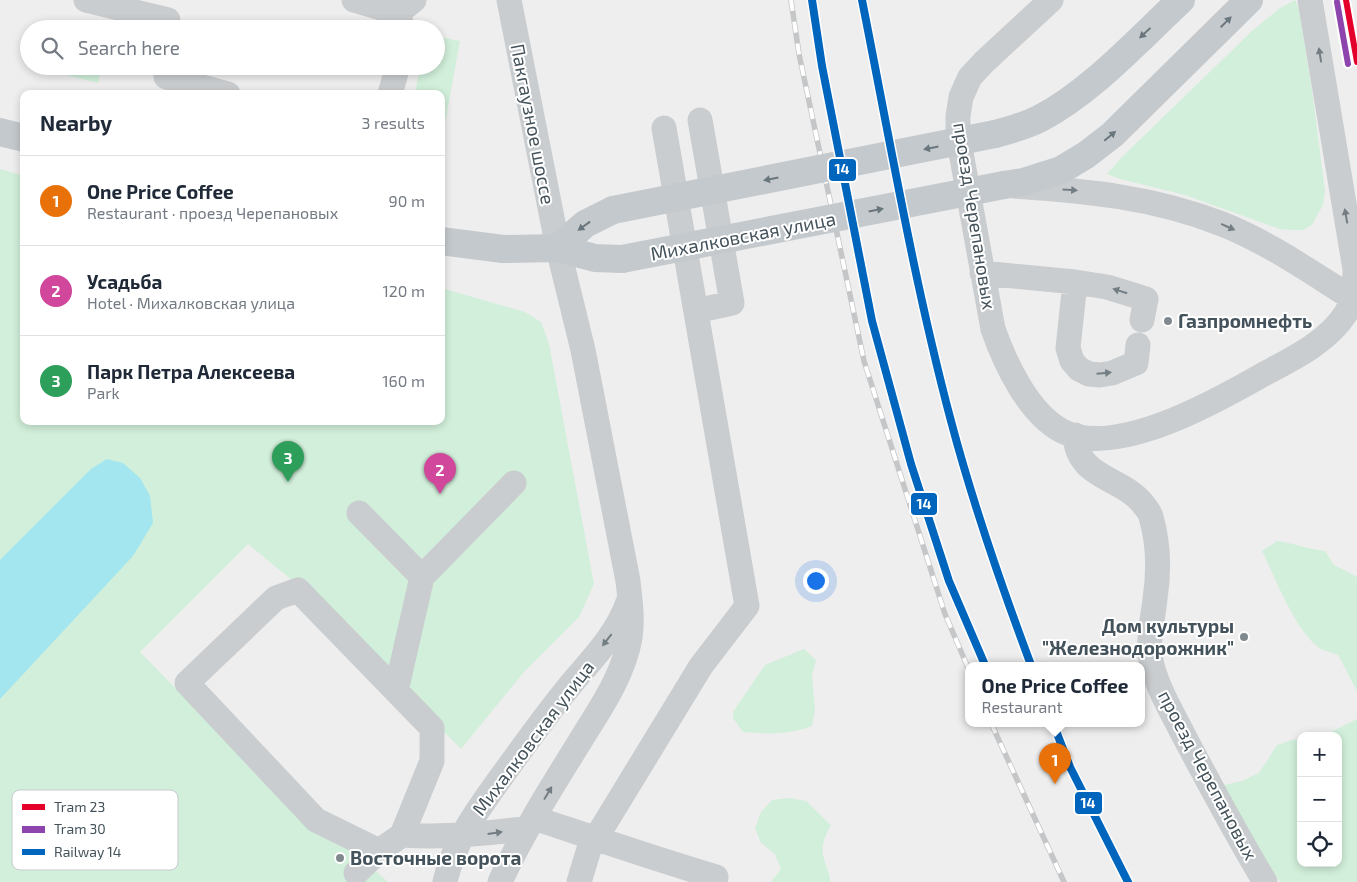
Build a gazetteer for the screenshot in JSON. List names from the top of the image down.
{
  "streets": {
    "main road": ["Михалковская улица"],
    "street": ["Пакгаузное шоссе", "проезд Черепановых"]
  },
  "crossings": [
    ["Пакгаузное шоссе", "Михалковская улица"]
  ],
  "places": ["Газпромнефть", "Дом культуры \"Железнодорожник\"", "Восточные ворота"],
  "lines": ["tram line 23", "rail line 14", "tram line 30"],
  "legend": ["Tram 23", "Tram 30", "Railway 14"],
  "page": {
    "search": "Search here",
    "heading": ["Nearby", "3 results"],
    "list": [
      {
        "mark": "1",
        "name": "One Price Coffee",
        "note": "Restaurant · проезд Черепановых",
        "value": "90 m"
      },
      {
        "mark": "2",
        "name": "Усадьба",
        "note": "Hotel · Михалковская улица",
        "value": "120 m"
      },
      {
        "mark": "3",
        "name": "Парк Петра Алексеева",
        "note": "Park",
        "value": "160 m"
      }
    ],
    "pins": ["3", "2", "1"],
    "popup": ["One Price Coffee", "Restaurant"],
    "map_buttons": ["+", "−"]
  }
}
